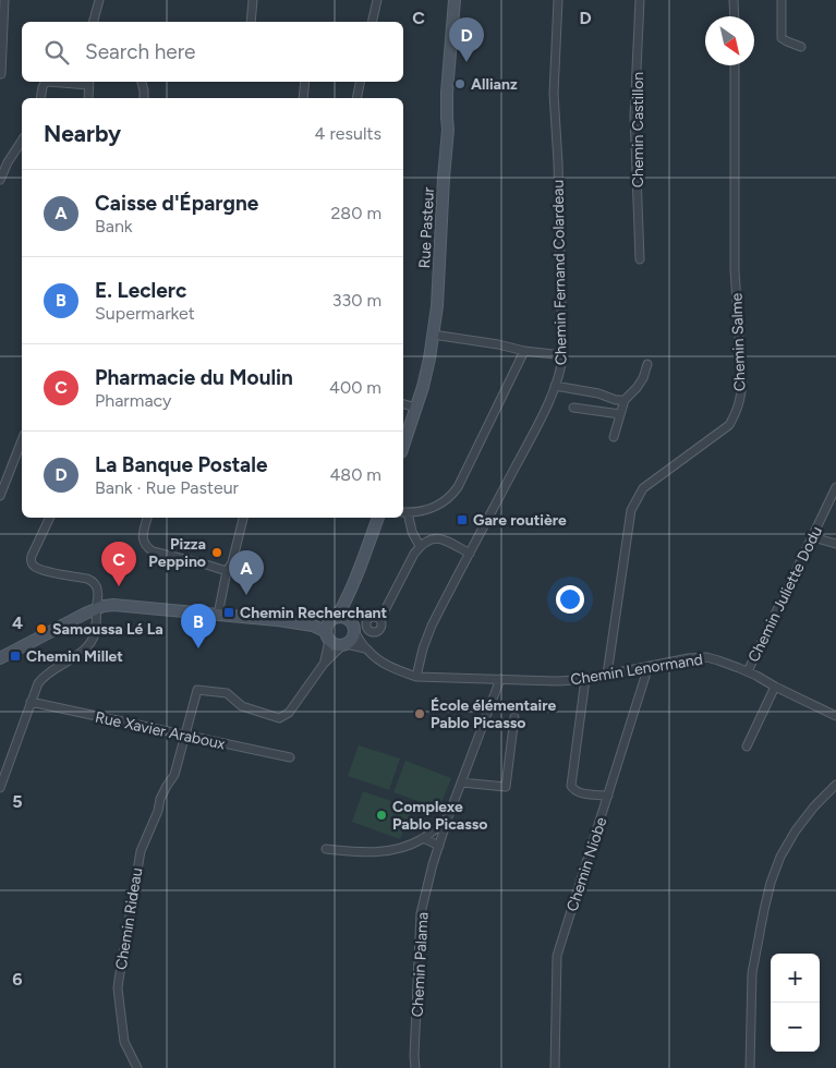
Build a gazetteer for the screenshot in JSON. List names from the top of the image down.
{
  "streets": {
    "main road": ["Rue Pasteur"],
    "street": [
      "Chemin Castillon",
      "Chemin Fernand Colardeau",
      "Chemin Salme",
      "Chemin Juliette Dodu",
      "Chemin Lenormand",
      "Rue Xavier Araboux",
      "Chemin Niobe",
      "Chemin Rideau",
      "Chemin Palama"
    ]
  },
  "crossings": [
    ["Chemin Fernand Colardeau", "Chemin Lenormand"],
    ["Chemin Salme", "Chemin Lenormand"],
    ["Chemin Juliette Dodu", "Chemin Lenormand"],
    ["Chemin Lenormand", "Chemin Niobe"],
    ["Chemin Lenormand", "Chemin Palama"],
    ["Rue Xavier Araboux", "Chemin Rideau"]
  ],
  "places": {
    "other": [
      "Allianz",
      "Pizza Peppino",
      "Samoussa Lé La",
      "École élémentaire Pablo Picasso",
      "Complexe Pablo Picasso"
    ],
    "transit": ["Gare routière", "Chemin Recherchant", "Chemin Millet"]
  },
  "north": "bottom right",
  "page": {
    "pins": [
      "D",
      "C",
      "A",
      "B"
    ],
    "search": "Search here",
    "heading": ["Nearby", "4 results"],
    "list": [
      {
        "mark": "A",
        "name": "Caisse d'Épargne",
        "note": "Bank",
        "value": "280 m"
      },
      {
        "mark": "B",
        "name": "E. Leclerc",
        "note": "Supermarket",
        "value": "330 m"
      },
      {
        "mark": "C",
        "name": "Pharmacie du Moulin",
        "note": "Pharmacy",
        "value": "400 m"
      },
      {
        "mark": "D",
        "name": "La Banque Postale",
        "note": "Bank · Rue Pasteur",
        "value": "480 m"
      }
    ],
    "map_buttons": ["+", "−"]
  },
  "grid": {
    "columns": ["C", "D"],
    "rows": ["4", "5", "6"]
  }
}
